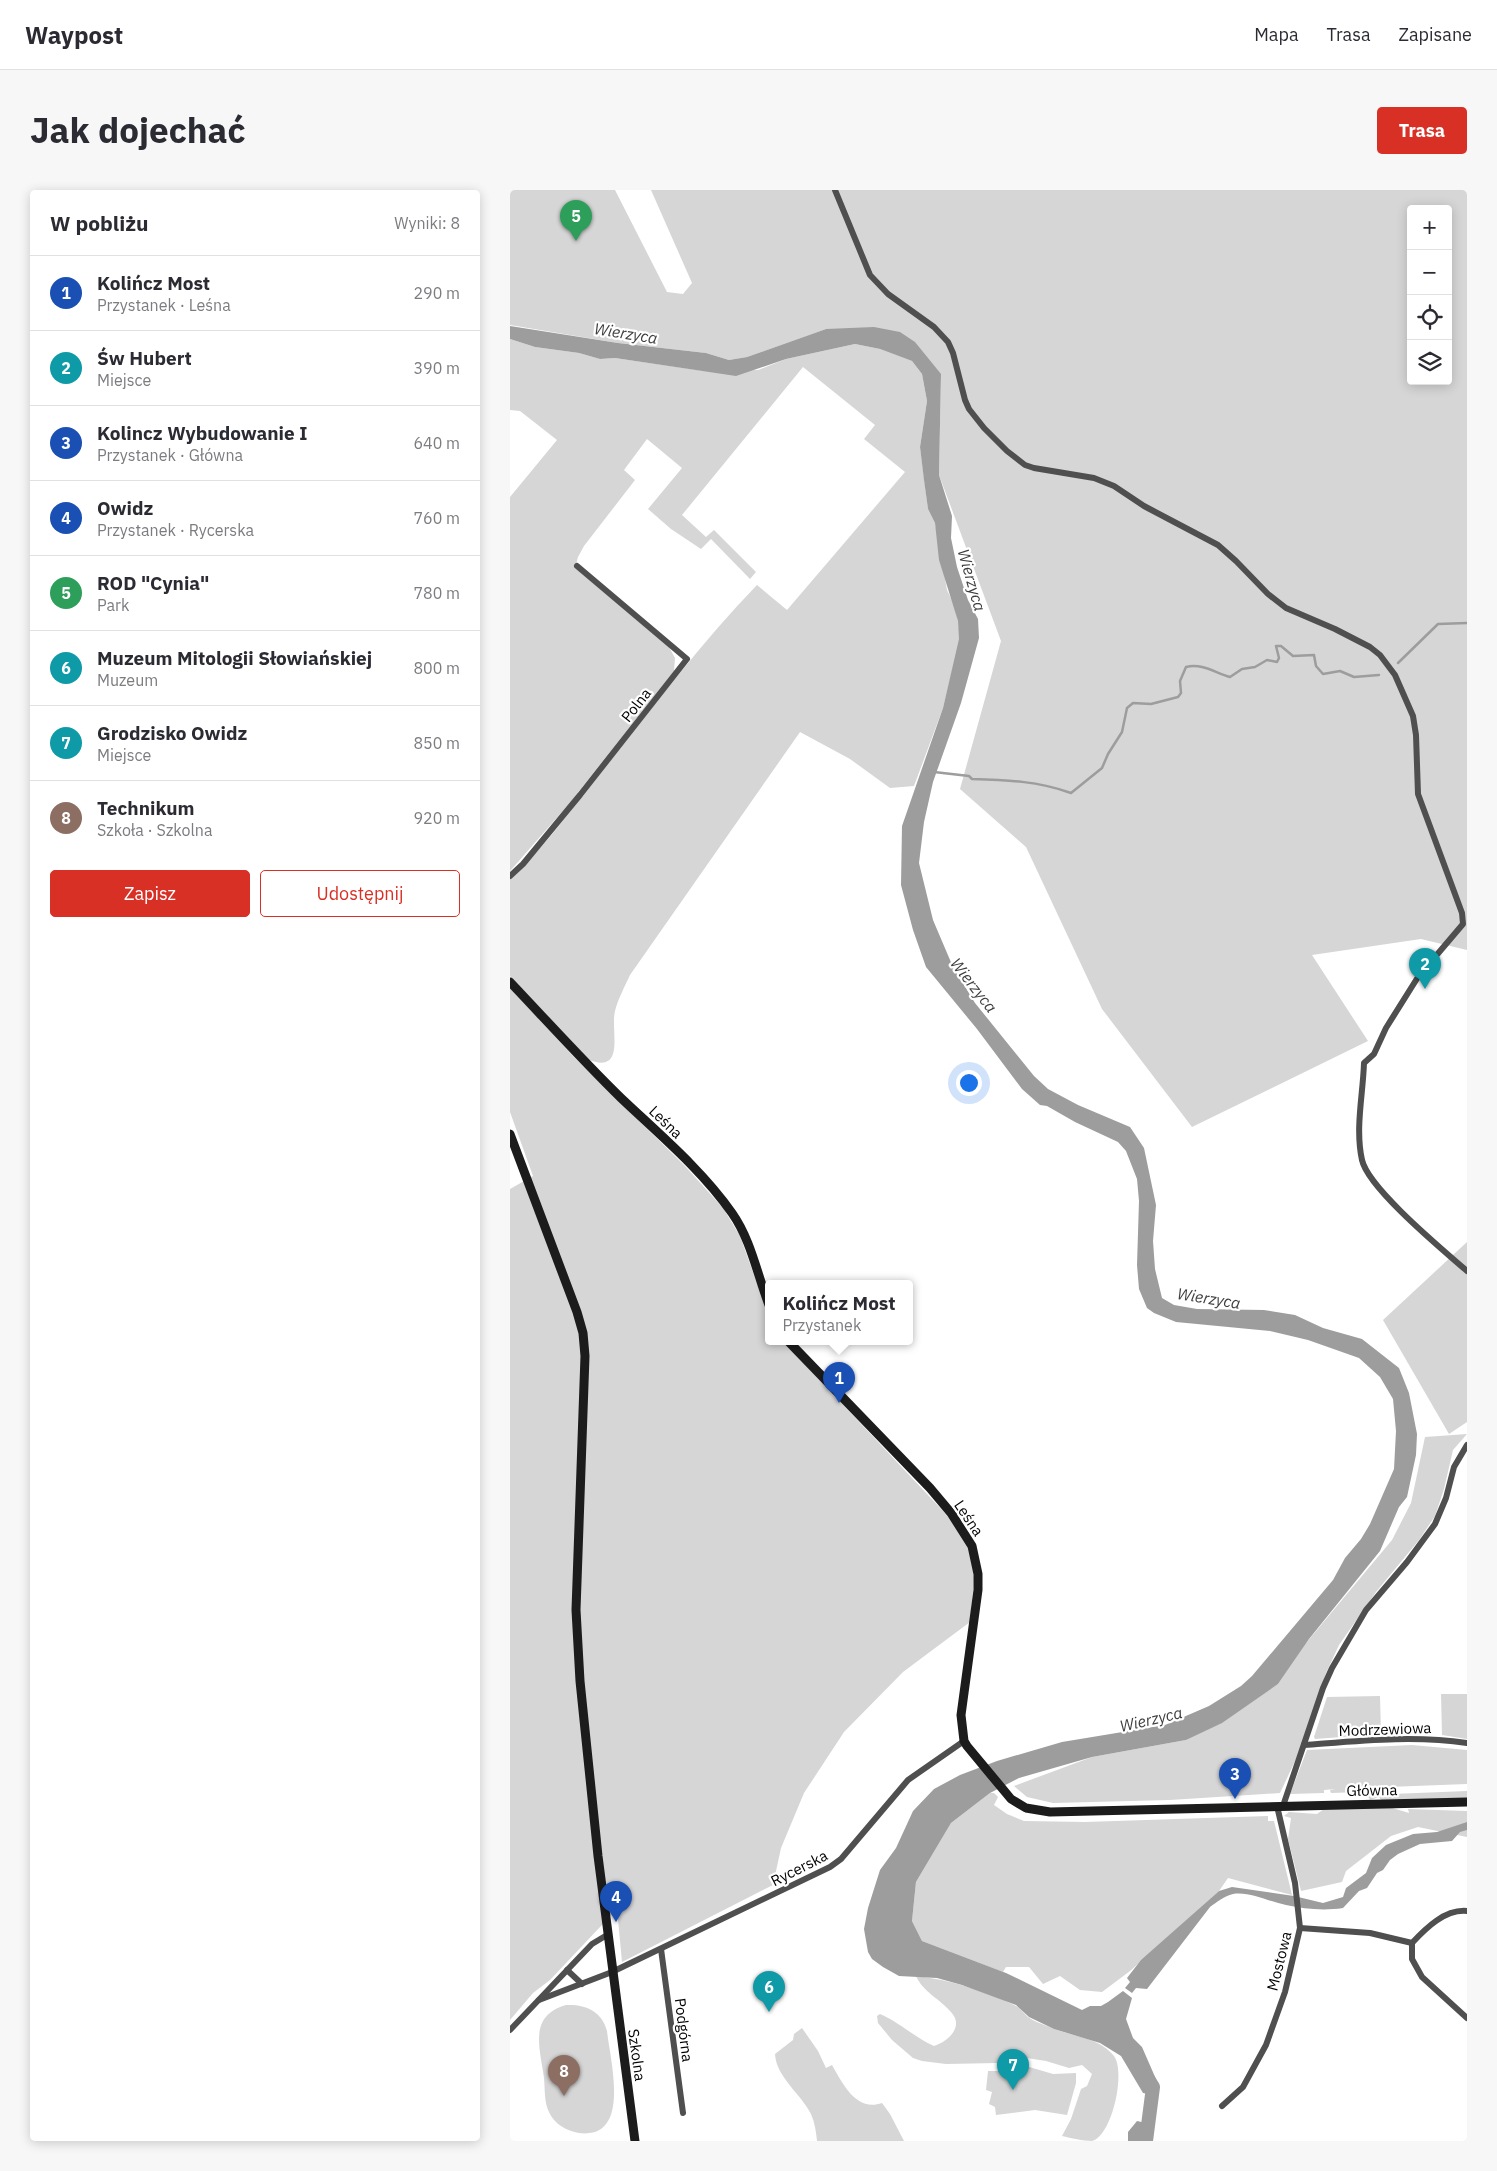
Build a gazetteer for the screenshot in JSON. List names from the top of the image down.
{
  "streets": {
    "street": [
      "Polna",
      "Leśna",
      "Modrzewiowa",
      "Główna",
      "Rycerska",
      "Mostowa",
      "Podgórna",
      "Szkolna"
    ]
  },
  "crossings": [
    ["Leśna", "Główna"],
    ["Leśna", "Rycerska"],
    ["Główna", "Rycerska"],
    ["Główna", "Mostowa"],
    ["Rycerska", "Podgórna"],
    ["Rycerska", "Szkolna"]
  ],
  "water": ["Wierzyca"],
  "page": {
    "header": "Waypost",
    "nav": ["Mapa", "Trasa", "Zapisane"],
    "title": "Jak dojechać",
    "buttons": [
      "Trasa",
      ["Zapisz", "Udostępnij"]
    ],
    "heading": ["W pobliżu", "Wyniki: 8"],
    "pins": [
      "5",
      "2",
      "1",
      "3",
      "4",
      "6",
      "7",
      "8"
    ],
    "map_buttons": ["+", "−"],
    "list": [
      {
        "mark": "1",
        "name": "Kolińcz Most",
        "note": "Przystanek · Leśna",
        "value": "290 m"
      },
      {
        "mark": "2",
        "name": "Św Hubert",
        "note": "Miejsce",
        "value": "390 m"
      },
      {
        "mark": "3",
        "name": "Kolincz Wybudowanie I",
        "note": "Przystanek · Główna",
        "value": "640 m"
      },
      {
        "mark": "4",
        "name": "Owidz",
        "note": "Przystanek · Rycerska",
        "value": "760 m"
      },
      {
        "mark": "5",
        "name": "ROD \"Cynia\"",
        "note": "Park",
        "value": "780 m"
      },
      {
        "mark": "6",
        "name": "Muzeum Mitologii Słowiańskiej",
        "note": "Muzeum",
        "value": "800 m"
      },
      {
        "mark": "7",
        "name": "Grodzisko Owidz",
        "note": "Miejsce",
        "value": "850 m"
      },
      {
        "mark": "8",
        "name": "Technikum",
        "note": "Szkoła · Szkolna",
        "value": "920 m"
      }
    ],
    "popup": ["Kolińcz Most", "Przystanek"]
  }
}
